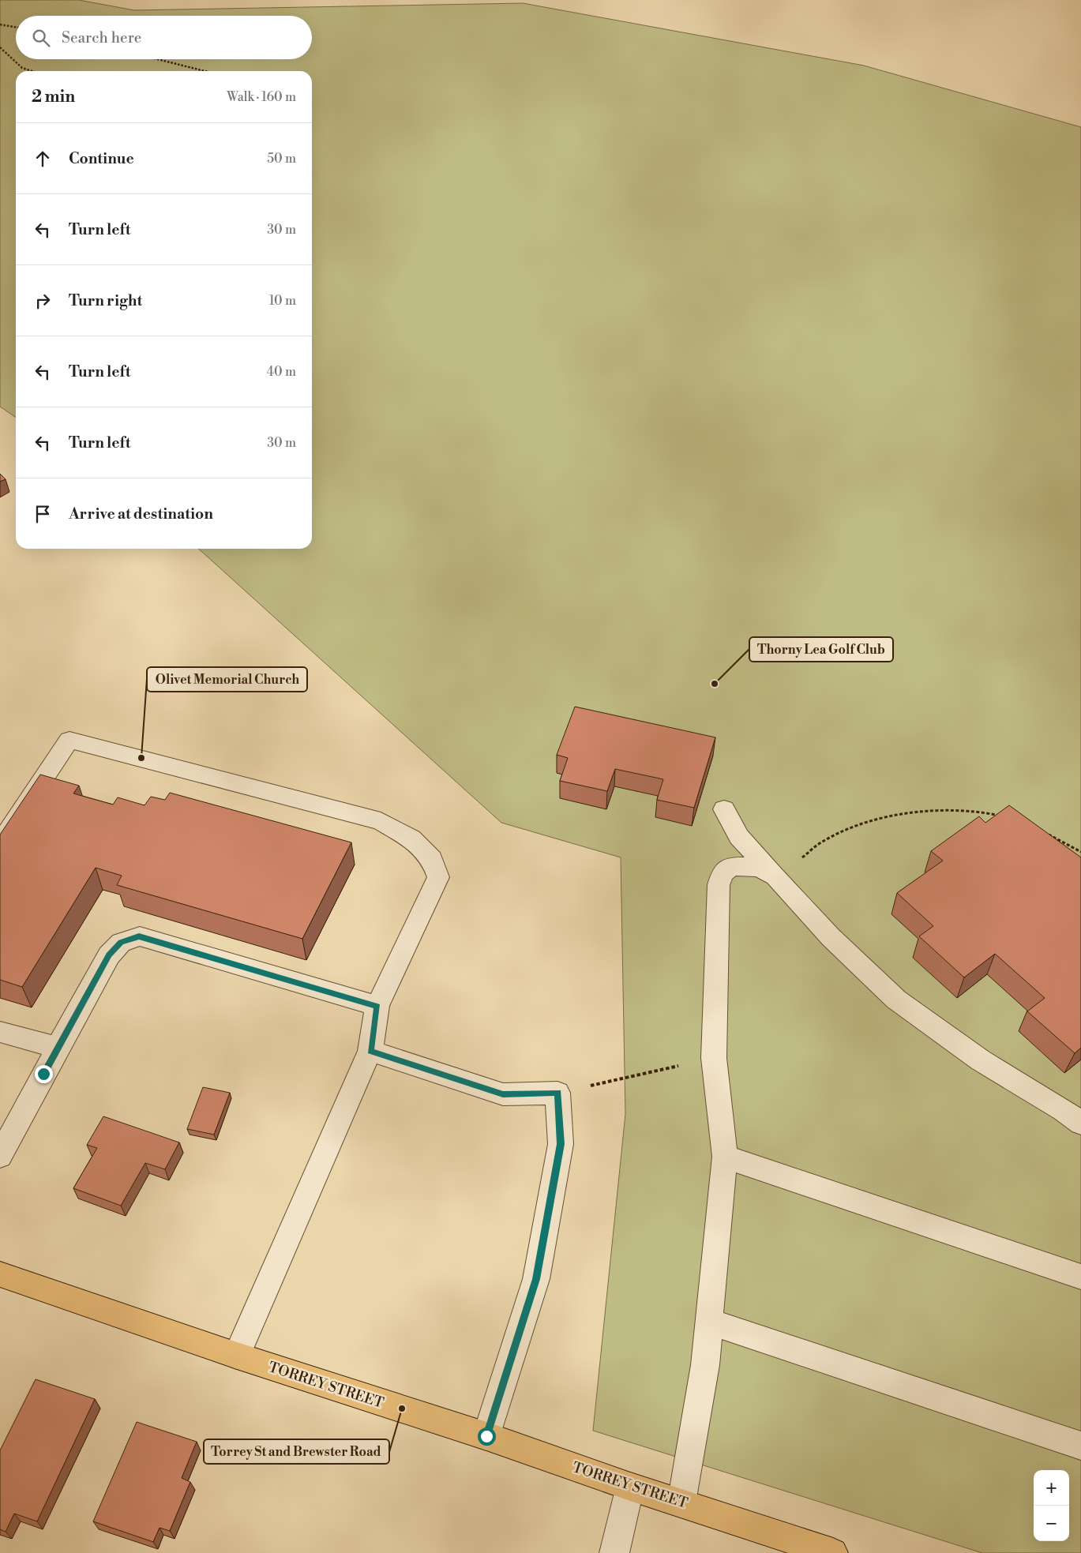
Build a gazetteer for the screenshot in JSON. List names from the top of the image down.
{
  "streets": {
    "main road": ["TORREY STREET"]
  },
  "places": ["Thorny Lea Golf Club", "Olivet Memorial Church", "Torrey St and Brewster Road"],
  "page": {
    "search": "Search here",
    "heading": ["2 min", "Walk · 160 m"],
    "list": [
      ["Continue", "50 m"],
      ["Turn left", "30 m"],
      ["Turn right", "10 m"],
      ["Turn left", "40 m"],
      ["Turn left", "30 m"],
      "Arrive at destination"
    ],
    "map_buttons": ["+", "−"]
  }
}
